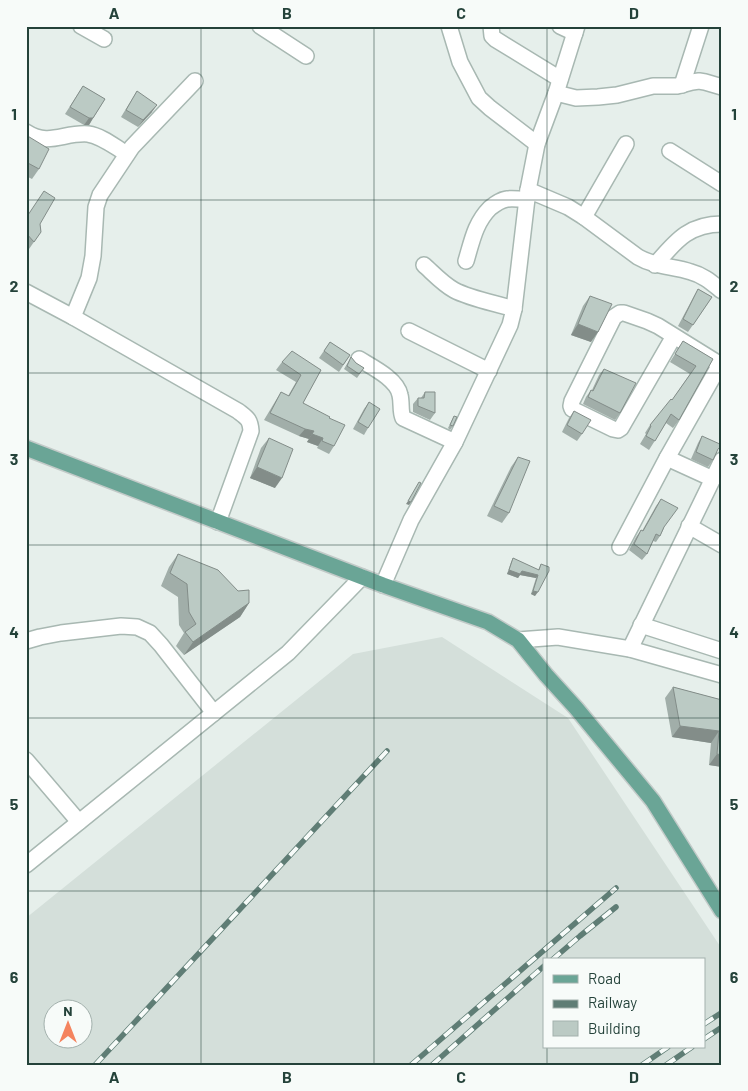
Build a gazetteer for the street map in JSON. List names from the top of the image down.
{
  "legend": ["Road", "Railway", "Building"],
  "north": "top",
  "grid": {
    "columns": [
      "A",
      "B",
      "C",
      "D"
    ],
    "rows": [
      "1",
      "2",
      "3",
      "4",
      "5",
      "6"
    ]
  }
}
